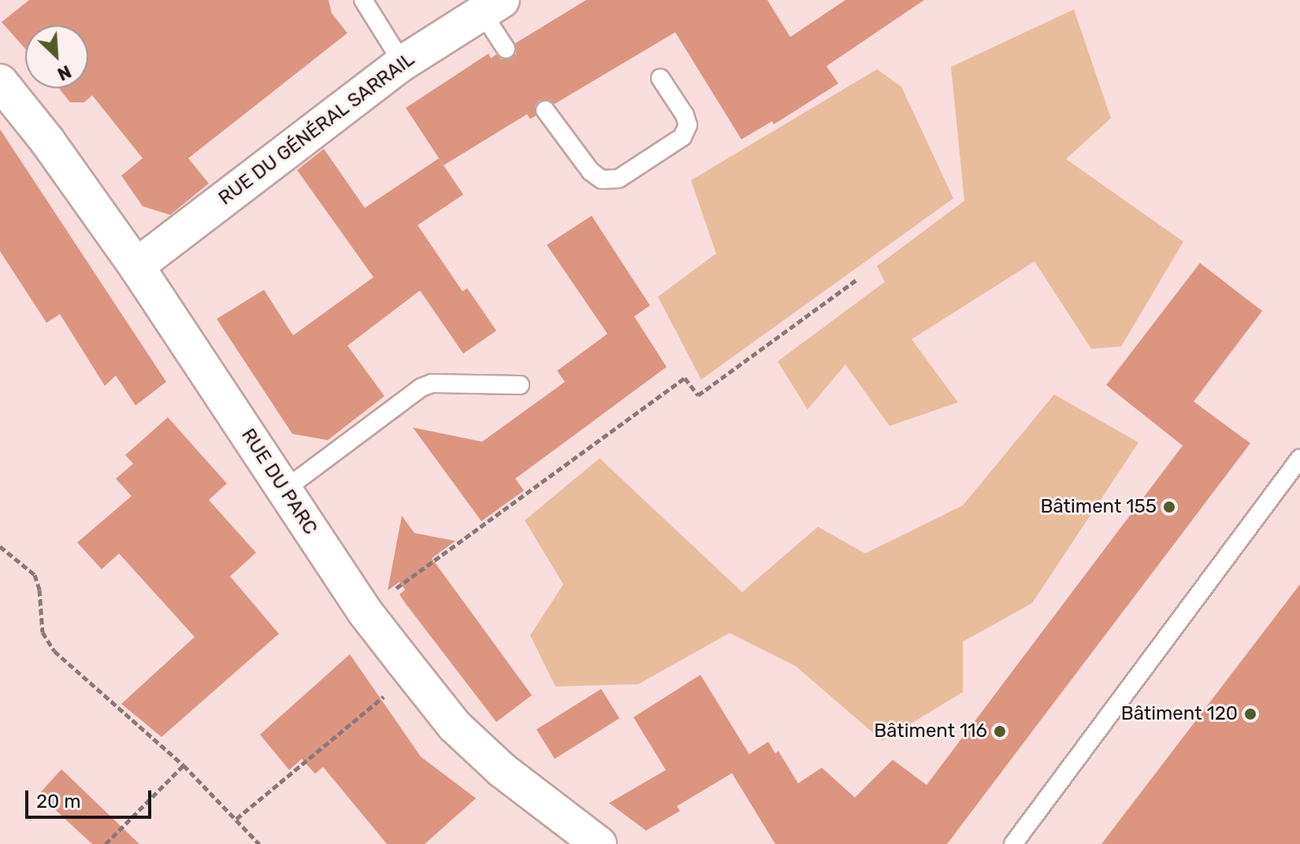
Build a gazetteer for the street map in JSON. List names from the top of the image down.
{
  "streets": {
    "street": ["RUE DU GÉNÉRAL SARRAIL", "RUE DU PARC"]
  },
  "crossings": [
    ["RUE DU GÉNÉRAL SARRAIL", "RUE DU PARC"]
  ],
  "places": ["Bâtiment 155", "Bâtiment 120", "Bâtiment 116"],
  "scale_bar": "20 m",
  "north": "bottom right"
}
